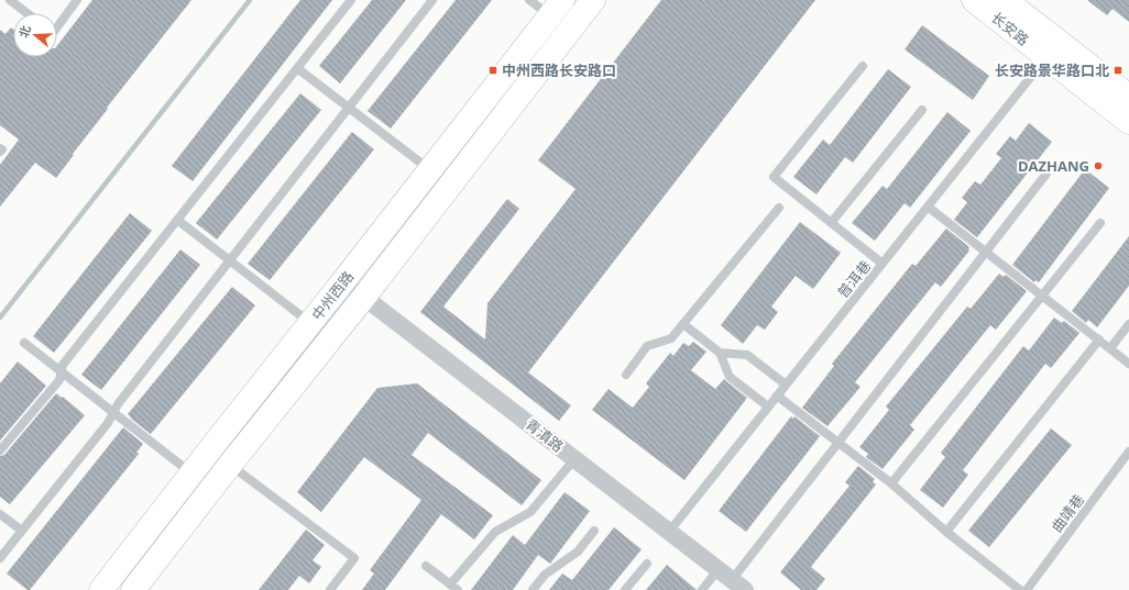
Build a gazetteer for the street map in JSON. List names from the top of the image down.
{
  "streets": {
    "main road": ["长安路", "中州西路"],
    "street": ["青滇路"],
    "lane": ["普洱巷", "曲靖巷"]
  },
  "crossings": [
    ["长安路", "普洱巷"],
    ["普洱巷", "青滇路"],
    ["中州西路", "青滇路"]
  ],
  "places": {
    "transit": ["中州西路长安路口", "长安路景华路口北"],
    "other": ["DAZHANG"]
  },
  "north": "left"
}
